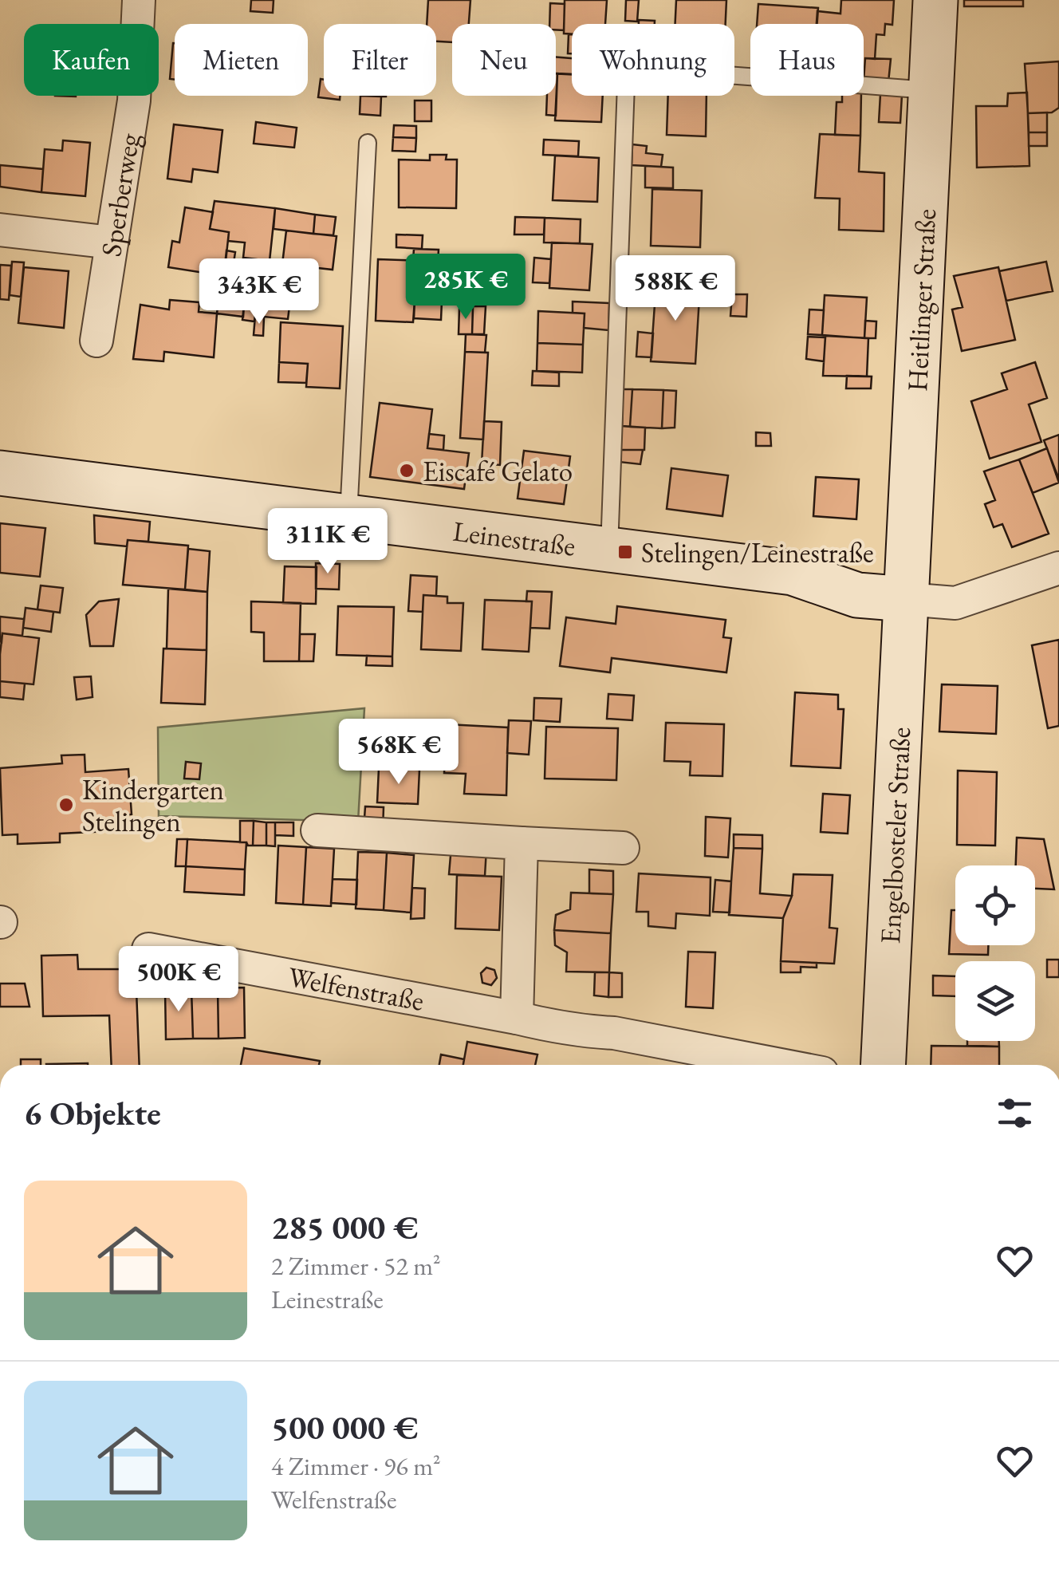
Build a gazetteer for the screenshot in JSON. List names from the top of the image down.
{
  "streets": {
    "street": [
      "Sperberweg",
      "Heitlinger Straße",
      "Leinestraße",
      "Engelbosteler Straße",
      "Welfenstraße"
    ]
  },
  "crossings": [
    ["Heitlinger Straße", "Leinestraße"],
    ["Heitlinger Straße", "Engelbosteler Straße"],
    ["Leinestraße", "Engelbosteler Straße"]
  ],
  "places": {
    "other": ["Eiscafé Gelato", "Kindergarten Stelingen"],
    "transit": ["Stelingen/Leinestraße"]
  },
  "page": {
    "chip": [
      "Kaufen",
      "Mieten",
      "Filter",
      "Neu",
      "Wohnung",
      "Haus"
    ],
    "price": [
      "285K €",
      "588K €",
      "343K €",
      "311K €",
      "568K €",
      "500K €"
    ],
    "heading": "6 Objekte",
    "list": [
      {
        "name": "285 000 €",
        "note": "2 Zimmer · 52 m² · Leinestraße"
      },
      {
        "name": "500 000 €",
        "note": "4 Zimmer · 96 m² · Welfenstraße"
      }
    ]
  }
}
